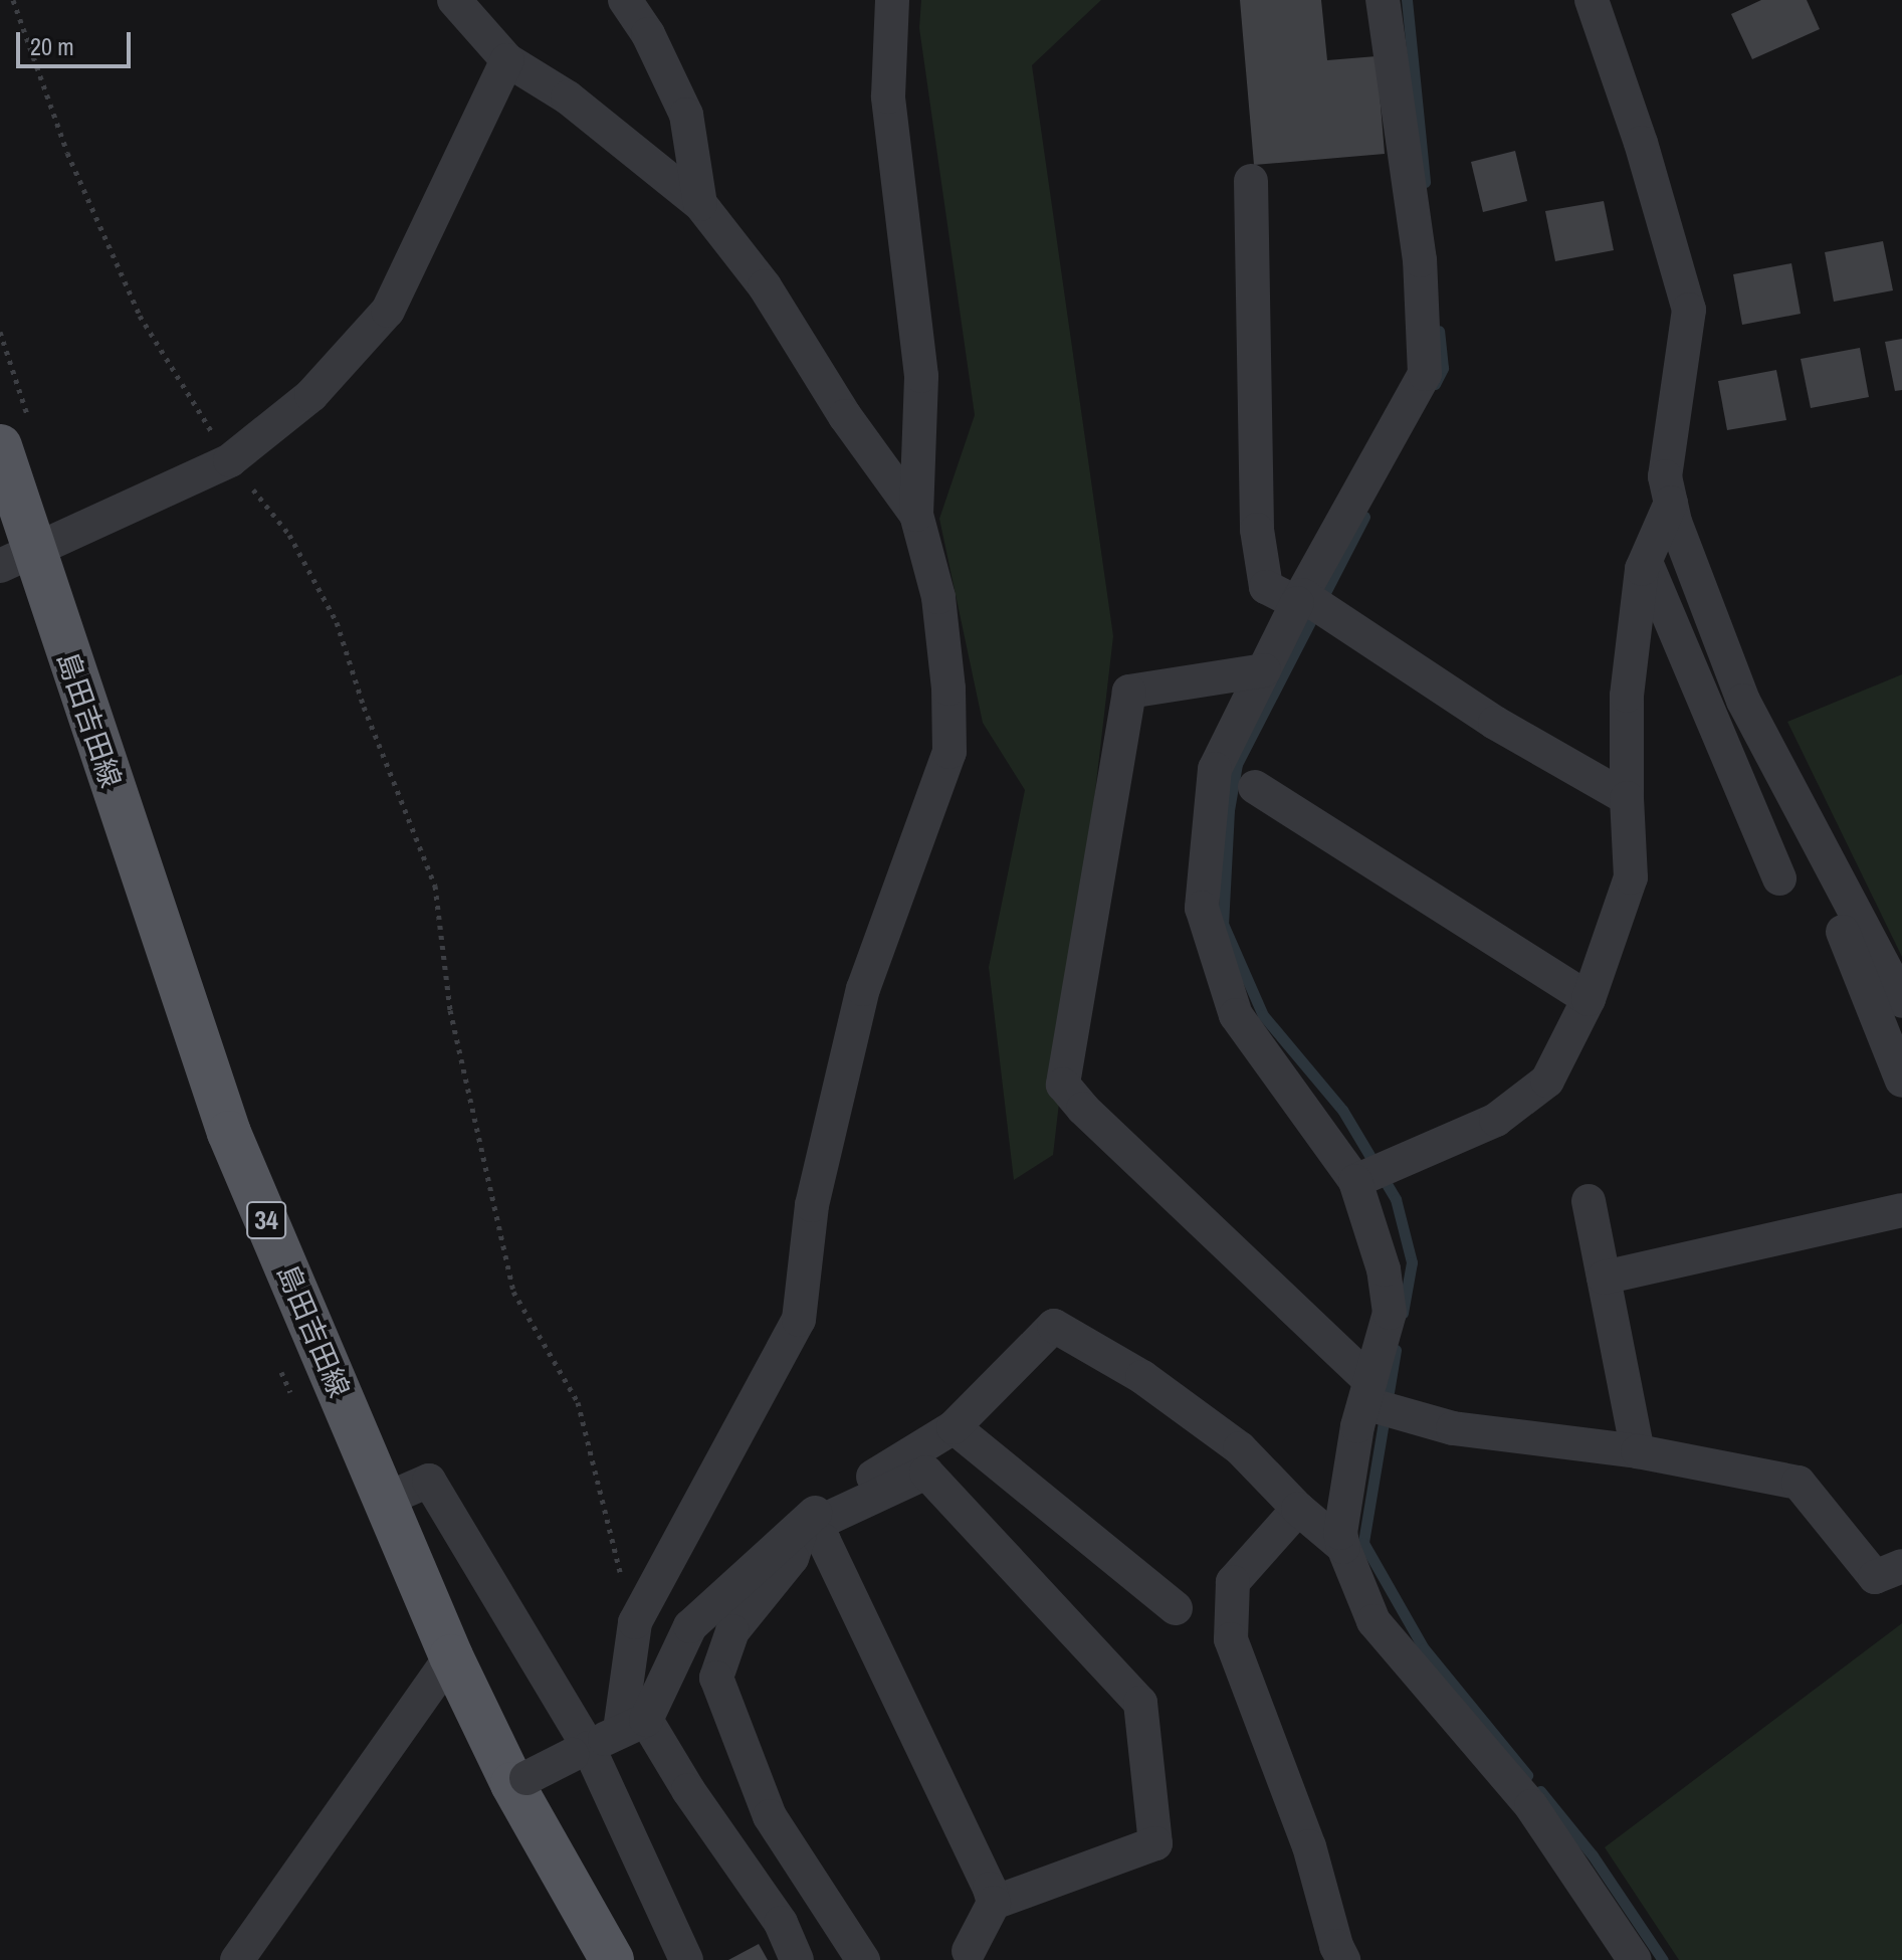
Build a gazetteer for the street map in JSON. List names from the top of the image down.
{
  "streets": {
    "main road": ["島田吉田線", "34"]
  },
  "scale_bar": "20 m"
}
